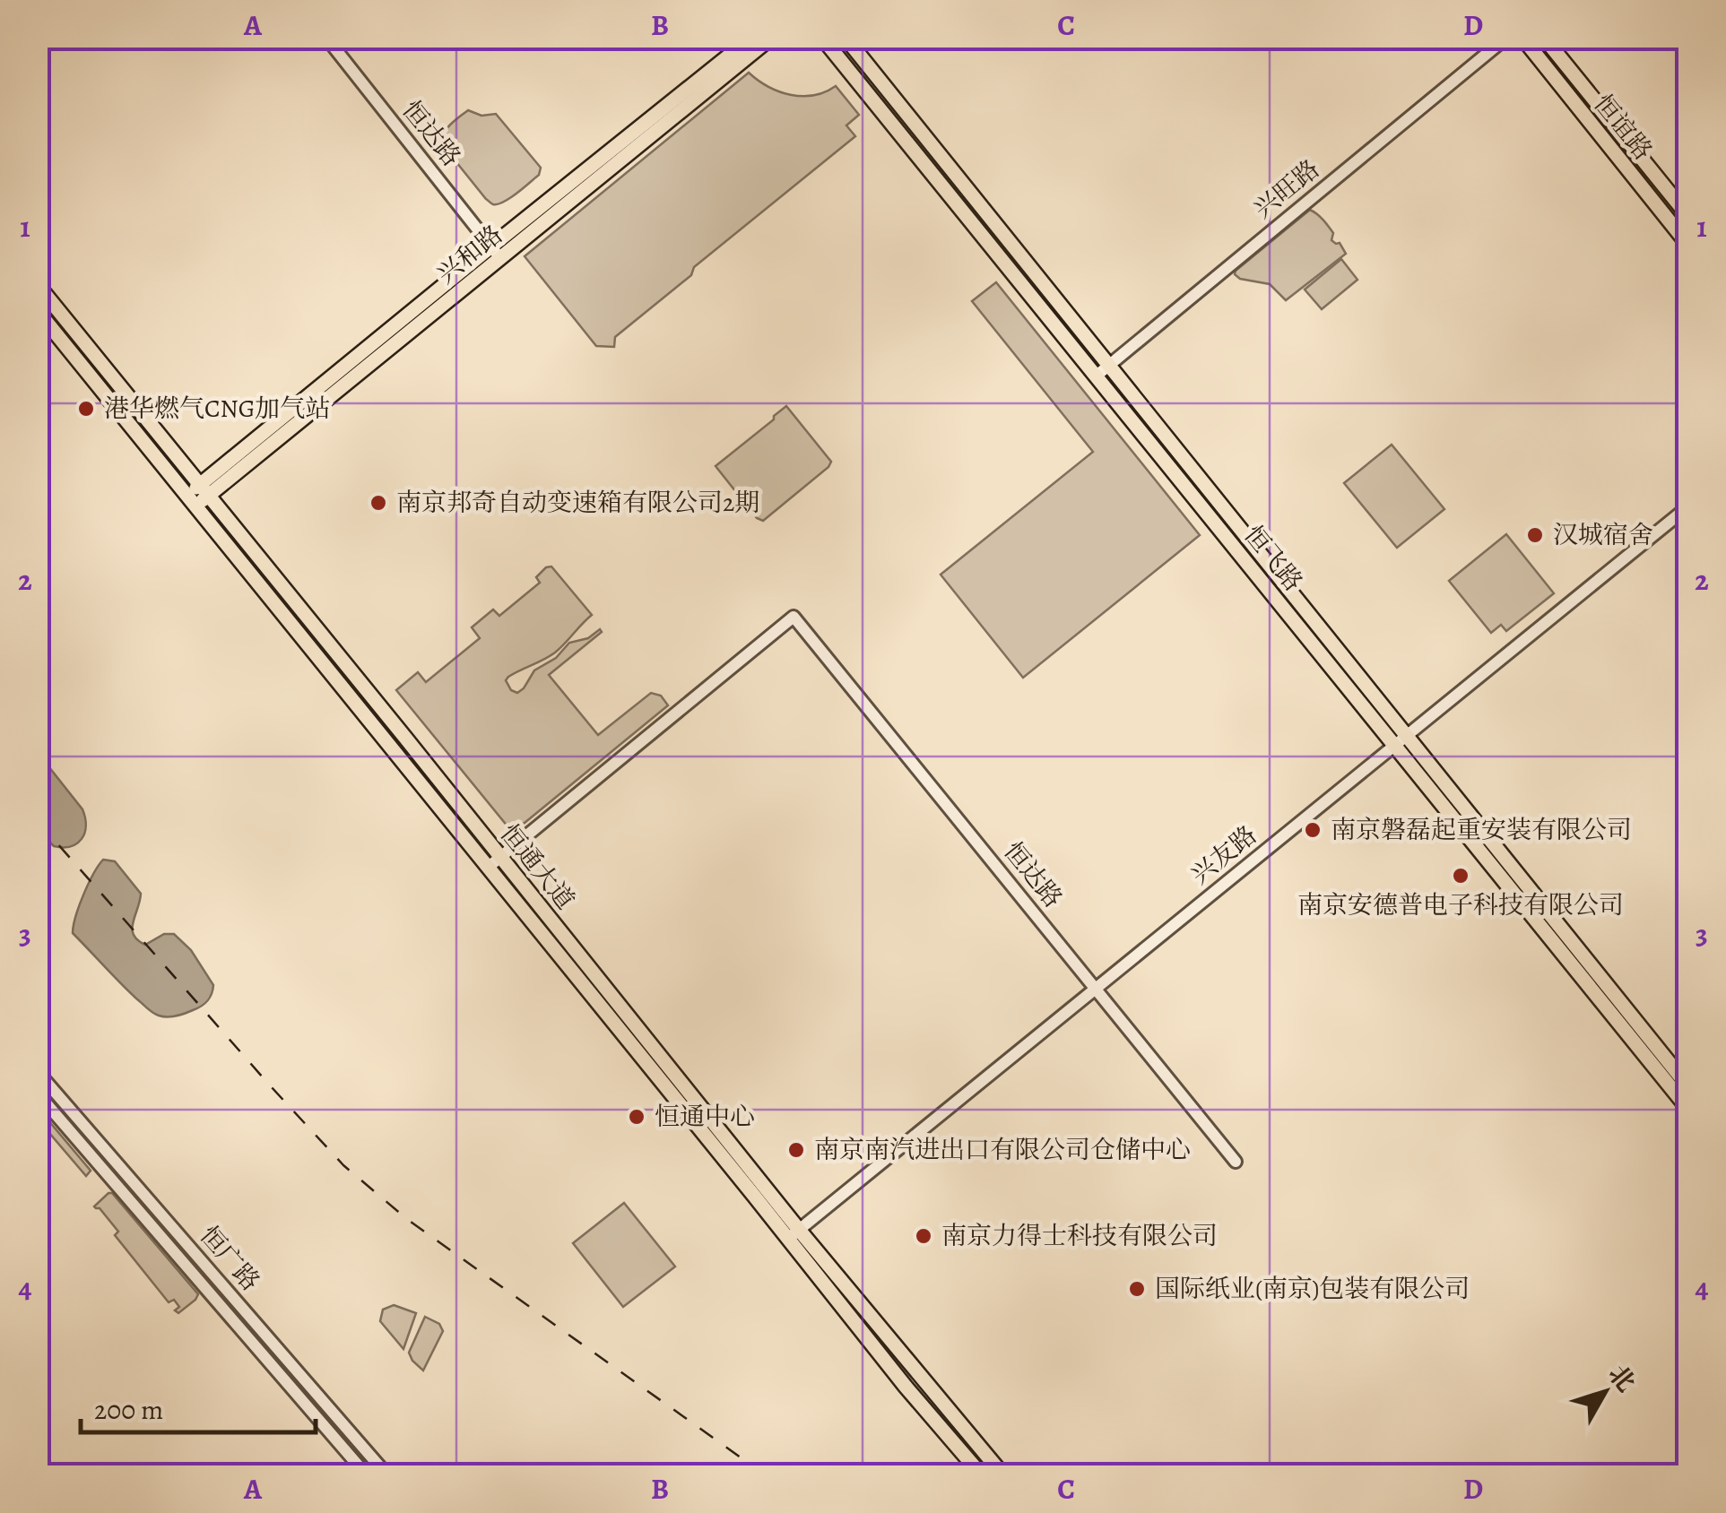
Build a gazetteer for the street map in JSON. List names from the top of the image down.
{
  "streets": {
    "main road": [
      "恒谊路",
      "兴和路",
      "恒飞路",
      "恒通大道"
    ],
    "street": [
      "恒达路",
      "兴旺路",
      "兴友路",
      "恒广路"
    ]
  },
  "crossings": [
    ["恒达路", "兴和路"],
    ["恒达路", "兴友路"],
    ["恒达路", "恒通大道"],
    ["兴旺路", "恒飞路"],
    ["兴和路", "恒通大道"],
    ["恒飞路", "兴友路"],
    ["兴友路", "恒通大道"]
  ],
  "places": [
    "港华燃气CNG加气站",
    "南京邦奇自动变速箱有限公司2期",
    "汉城宿舍",
    "南京磐磊起重安装有限公司",
    "南京安德普电子科技有限公司",
    "恒通中心",
    "南京南汽进出口有限公司仓储中心",
    "南京力得士科技有限公司",
    "国际纸业(南京)包装有限公司"
  ],
  "scale_bar": "200 m",
  "north": "top right",
  "grid": {
    "columns": [
      "A",
      "B",
      "C",
      "D"
    ],
    "rows": [
      "1",
      "2",
      "3",
      "4"
    ]
  }
}
